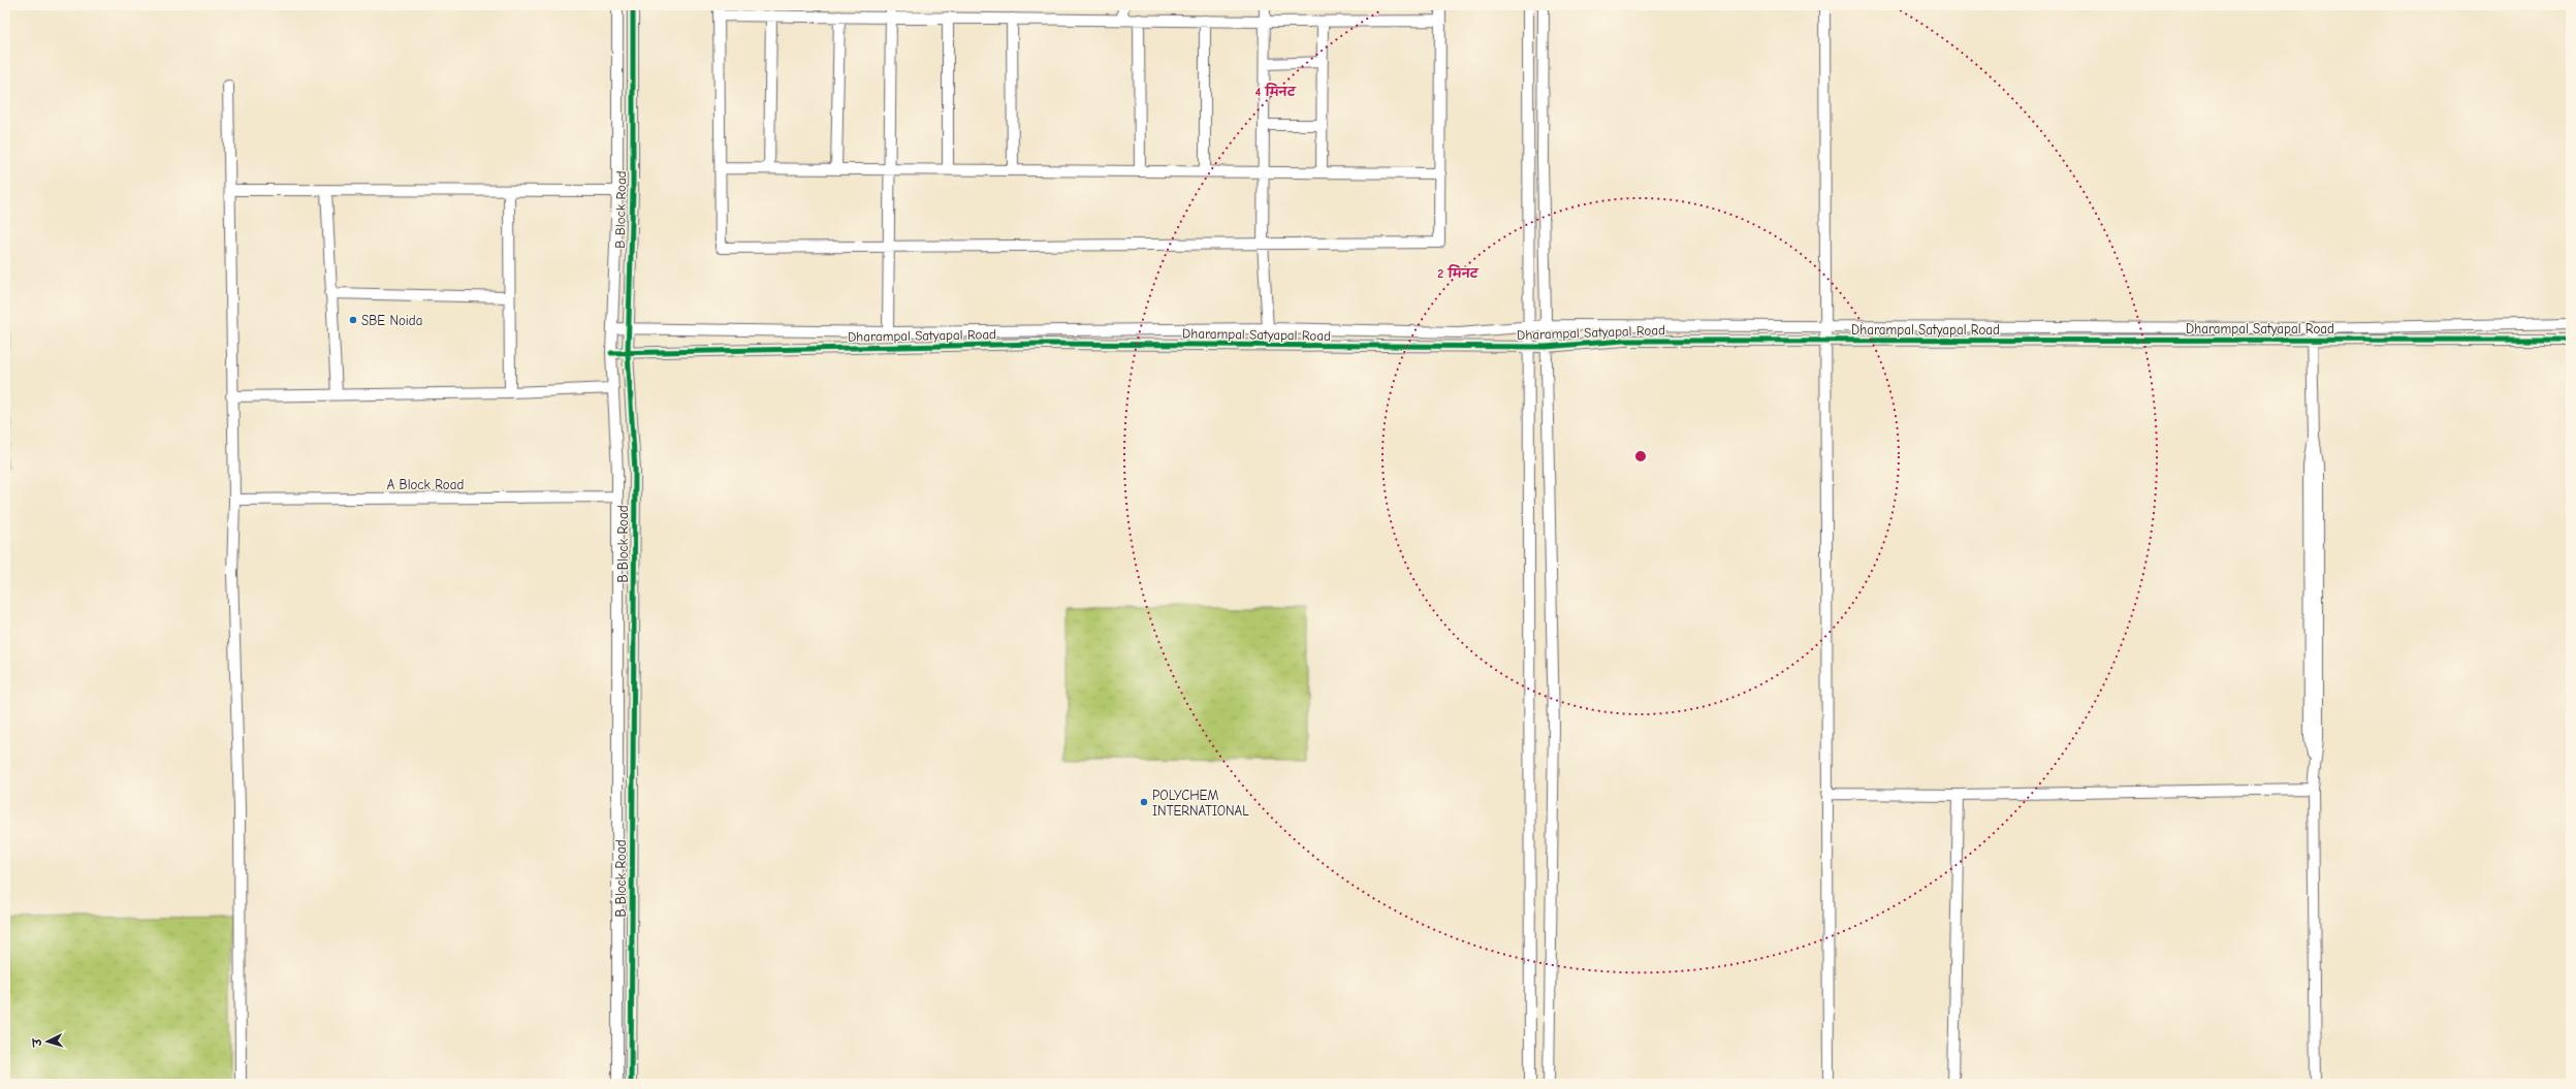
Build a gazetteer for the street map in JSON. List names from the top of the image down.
{
  "streets": {
    "street": ["B Block Road", "Dharampal Satyapal Road", "A Block Road"]
  },
  "crossings": [
    ["B Block Road", "Dharampal Satyapal Road"],
    ["B Block Road", "A Block Road"]
  ],
  "places": ["SBE Noida", "POLYCHEM INTERNATIONAL"],
  "north": "left",
  "rings": ["4 मिनट", "2 मिनट"]
}
